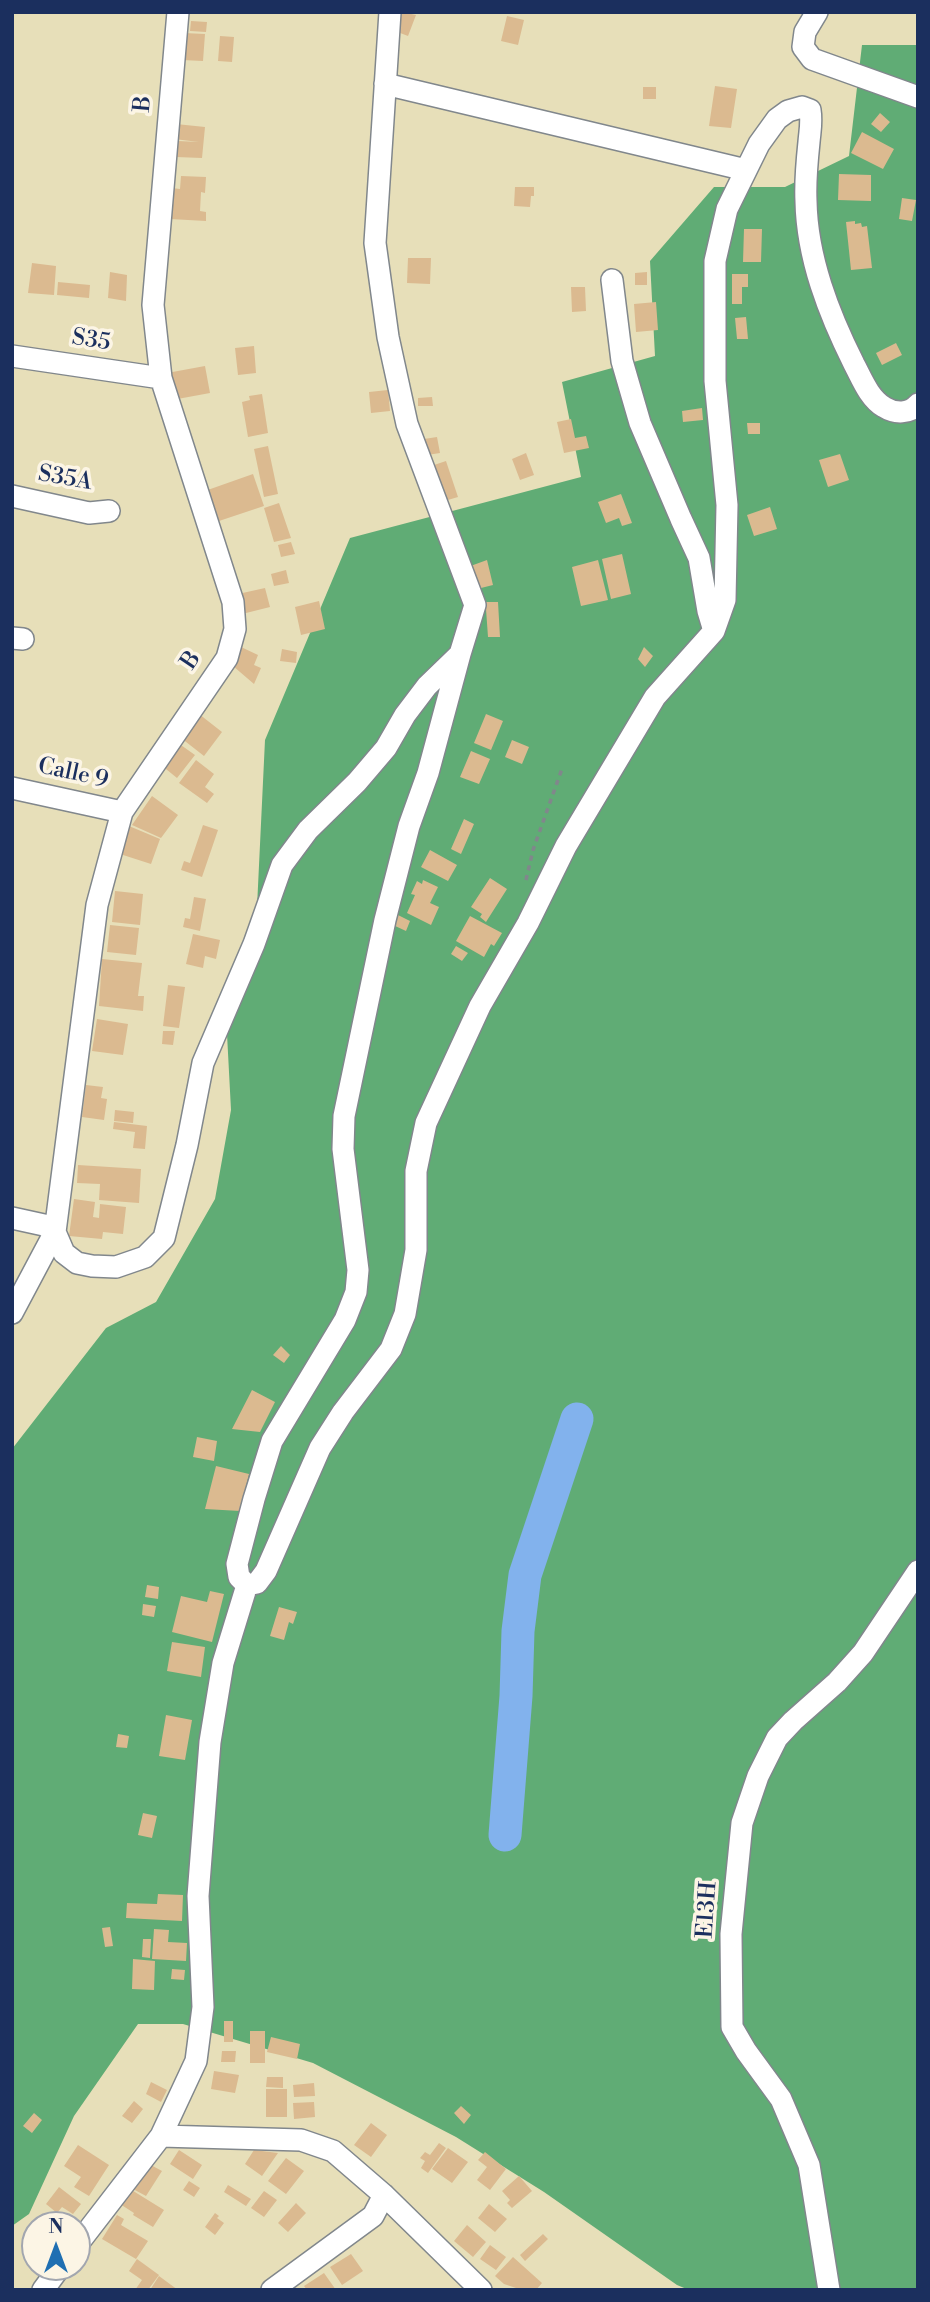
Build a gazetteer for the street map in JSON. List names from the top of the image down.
{
  "streets": {
    "street": [
      "B",
      "S35",
      "S35A",
      "Calle 9",
      "E13H"
    ]
  },
  "crossings": [
    ["B", "S35"],
    ["B", "Calle 9"]
  ],
  "north": "top"
}
